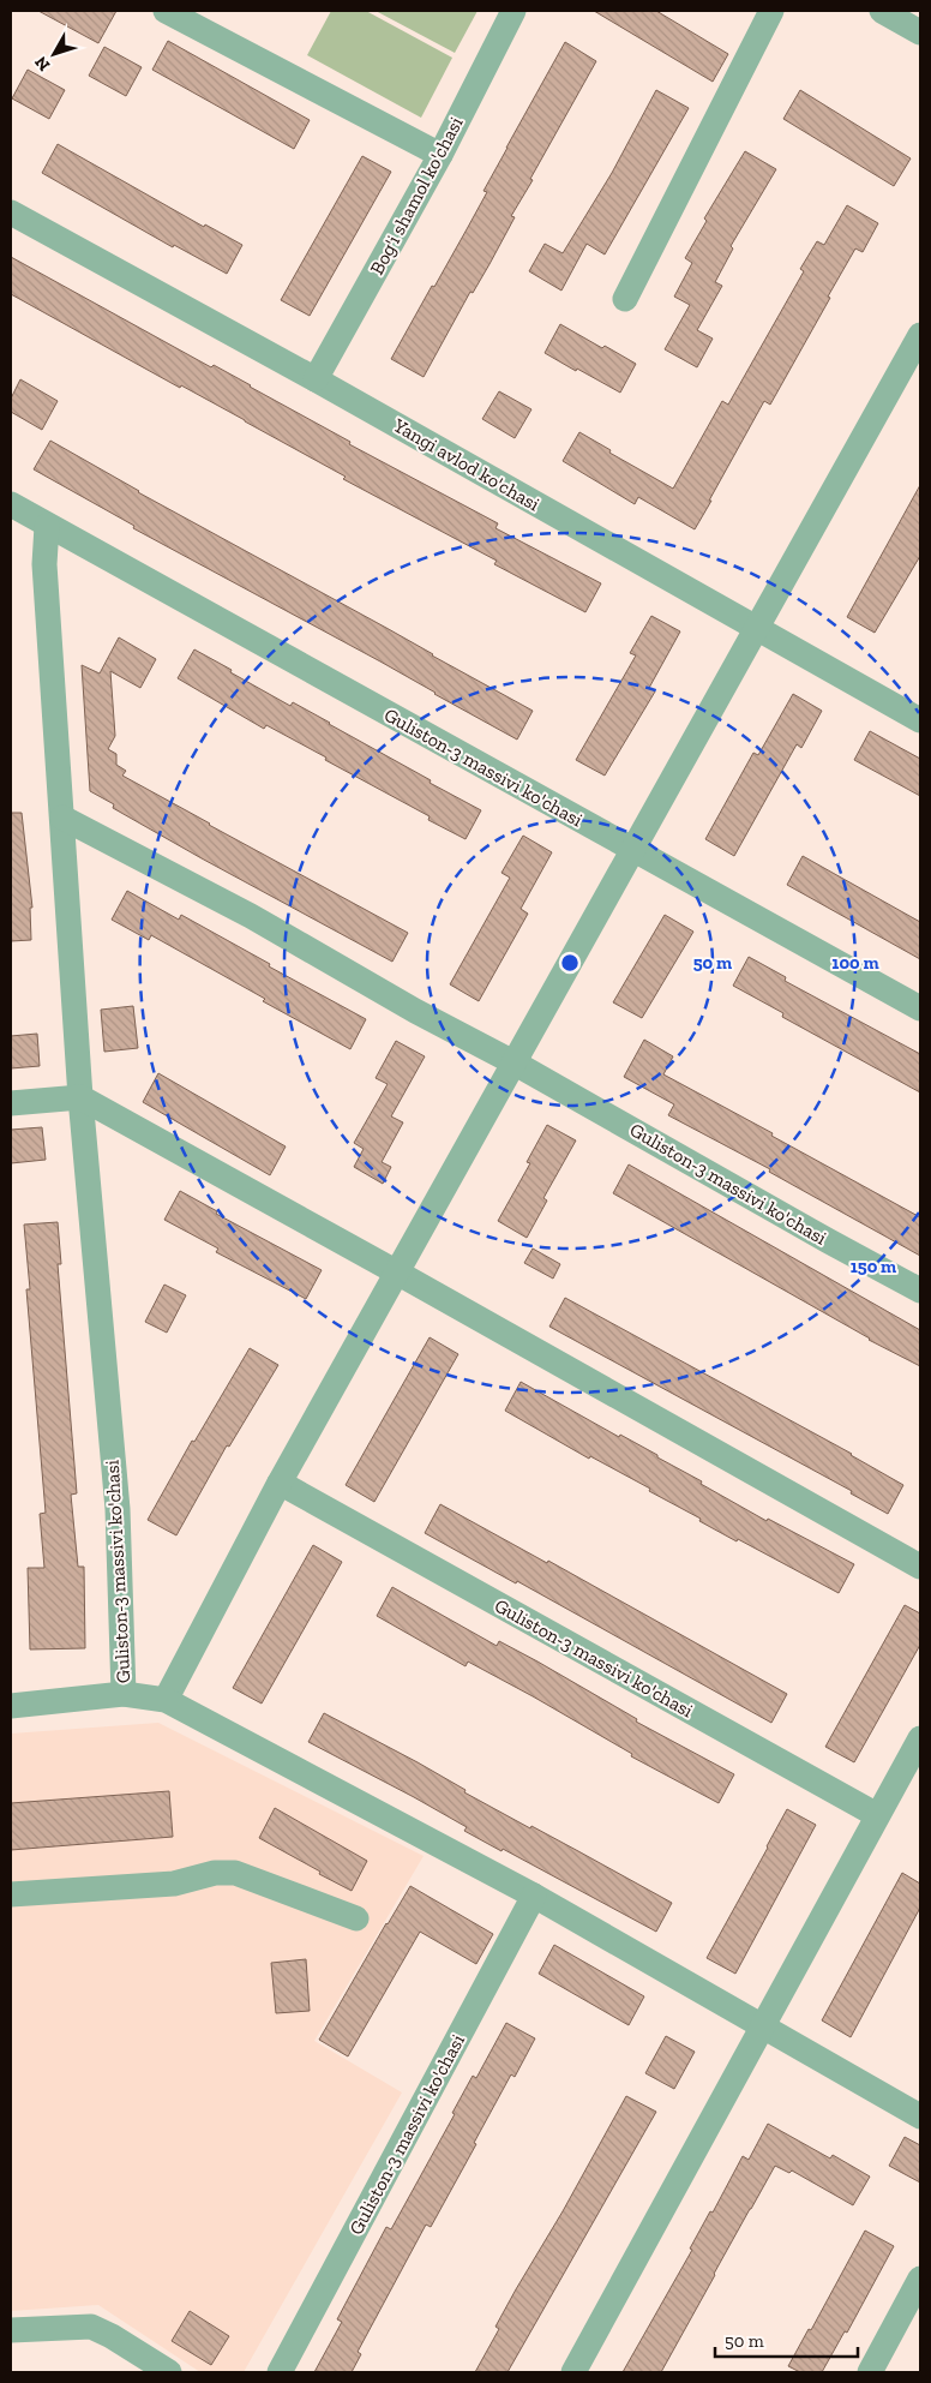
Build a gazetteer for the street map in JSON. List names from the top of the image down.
{
  "streets": {
    "street": ["Bog'i shamol ko'chasi", "Yangi avlod ko'chasi", "Guliston-3 massivi ko'chasi"]
  },
  "crossings": [
    ["Bog'i shamol ko'chasi", "Yangi avlod ko'chasi"]
  ],
  "scale_bar": "50 m",
  "north": "bottom left",
  "rings": ["50 m", "100 m", "150 m"]
}
